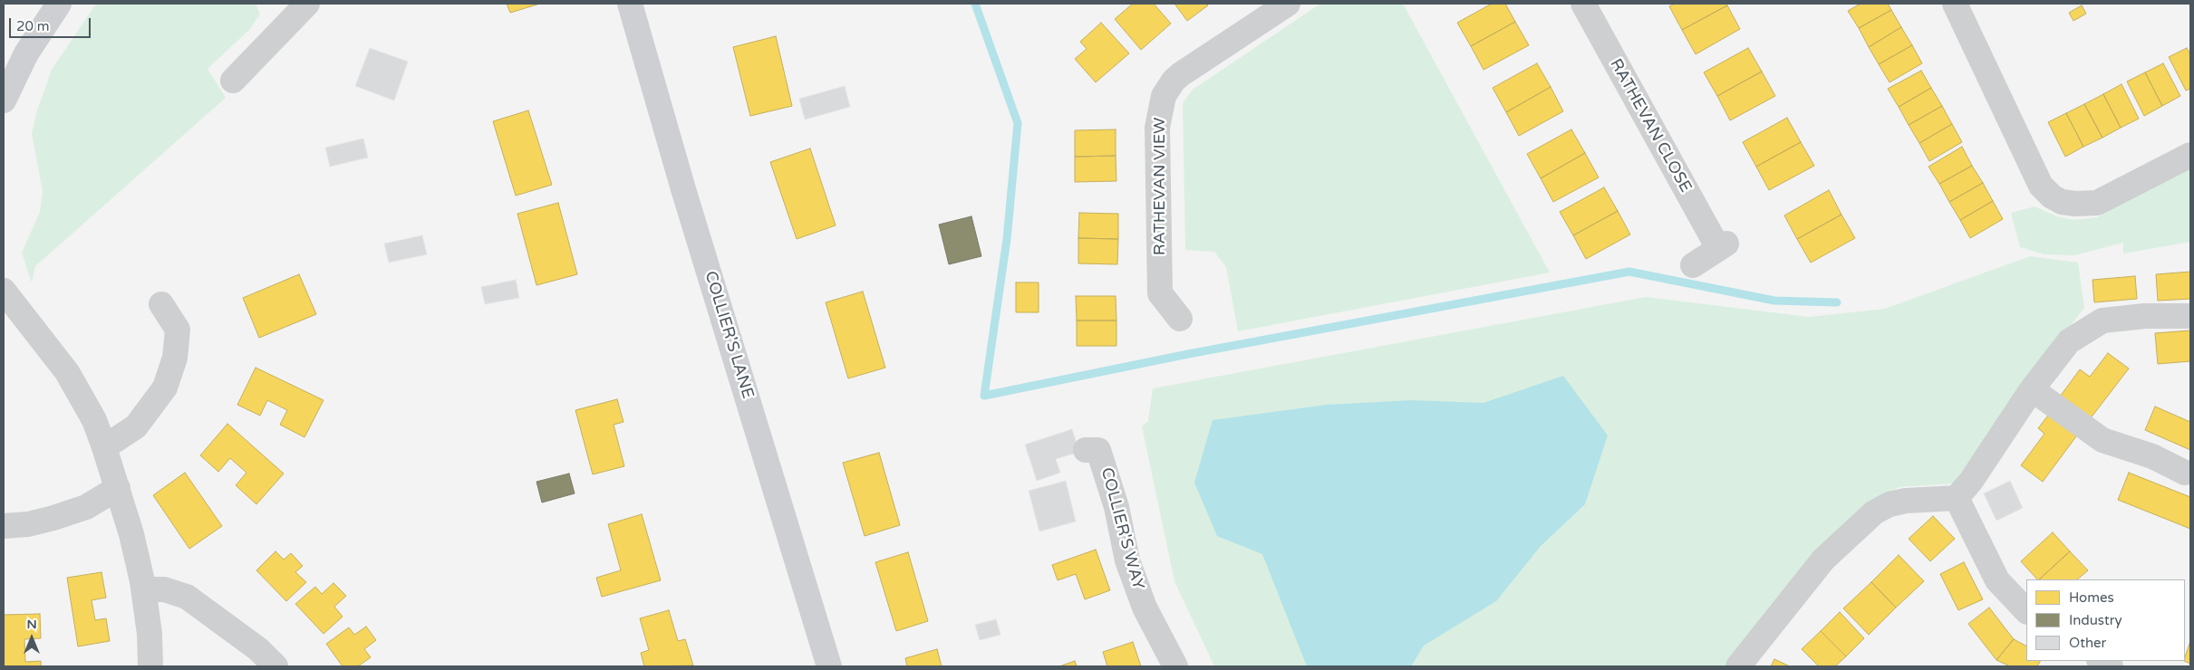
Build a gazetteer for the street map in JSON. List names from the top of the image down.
{
  "streets": {
    "street": [
      "RATHEVAN CLOSE",
      "RATHEVAN VIEW",
      "COLLIER'S LANE",
      "COLLIER'S WAY"
    ]
  },
  "legend": ["Homes", "Industry", "Other"],
  "scale_bar": "20 m",
  "north": "top"
}
